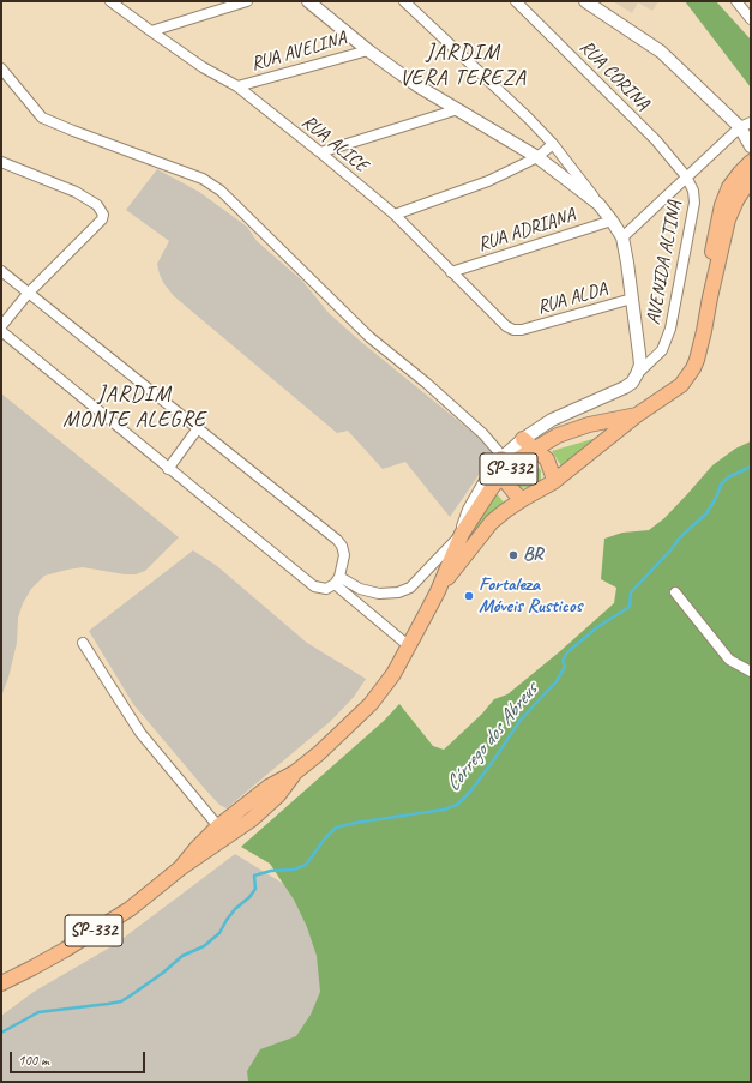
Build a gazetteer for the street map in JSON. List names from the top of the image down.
{
  "streets": {
    "main road": ["SP-332"],
    "street": [
      "RUA AVELINA",
      "RUA CORINA",
      "RUA ALICE",
      "RUA ADRIANA",
      "AVENIDA ALTINA",
      "RUA ALDA"
    ]
  },
  "crossings": [
    ["RUA AVELINA", "RUA ALICE"],
    ["RUA CORINA", "AVENIDA ALTINA"],
    ["RUA ALICE", "RUA ADRIANA"],
    ["RUA ALICE", "RUA ALDA"]
  ],
  "districts": ["JARDIM VERA TEREZA", "JARDIM MONTE ALEGRE"],
  "water": ["Córrego dos Abreus"],
  "places": ["BR", "Fortaleza Móveis Rusticos"],
  "scale_bar": "100 m"
}
